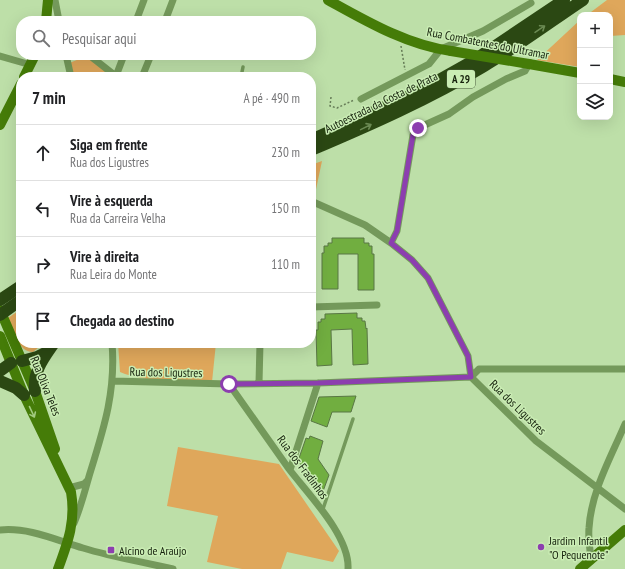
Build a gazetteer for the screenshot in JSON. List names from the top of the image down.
{
  "streets": {
    "highway": ["A 29", "Autoestrada da Costa de Prata"],
    "main road": ["Rua Combatentes do Ultramar", "Rua Oliva Teles"],
    "street": ["Rua dos Ligustres", "Rua dos Fradinhos"]
  },
  "crossings": [
    ["Rua dos Ligustres", "Rua Oliva Teles"],
    ["Rua dos Ligustres", "Rua dos Fradinhos"]
  ],
  "places": {
    "other": ["Jardim Infantil \"O Pequenote\""],
    "transit": ["Alcino de Araújo"]
  },
  "page": {
    "map_buttons": ["+", "−"],
    "search": "Pesquisar aqui",
    "heading": ["7 min", "A pé · 490 m"],
    "list": [
      ["Siga em frente", "Rua dos Ligustres", "230 m"],
      ["Vire à esquerda", "Rua da Carreira Velha", "150 m"],
      ["Vire à direita", "Rua Leira do Monte", "110 m"],
      "Chegada ao destino"
    ]
  }
}
